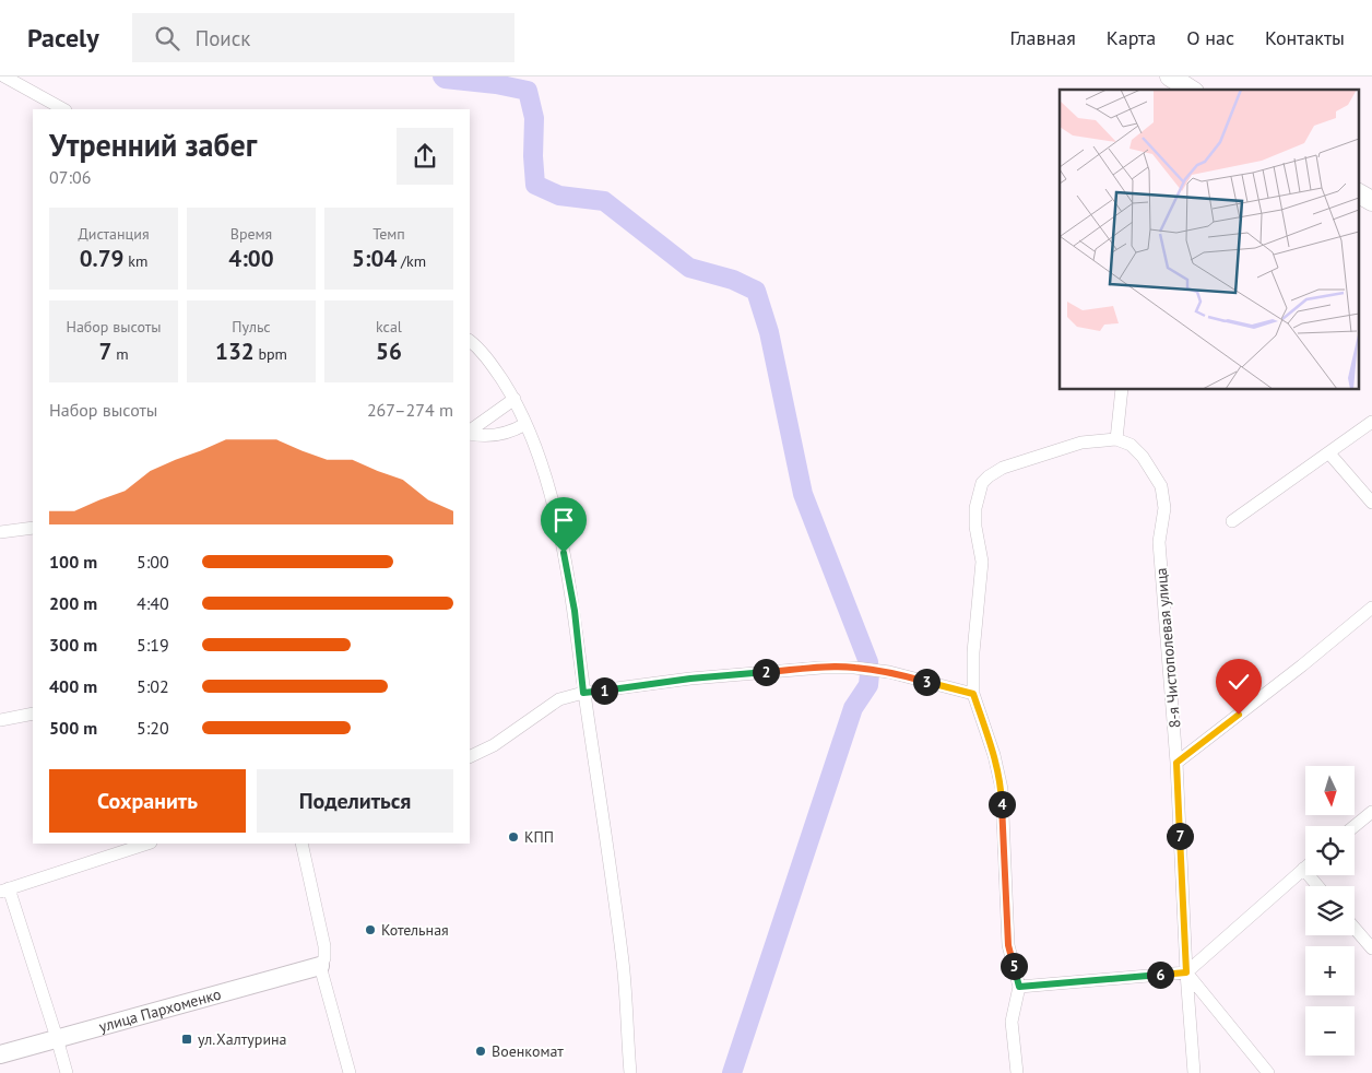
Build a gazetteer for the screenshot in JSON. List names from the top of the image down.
{
  "streets": {
    "street": ["8-я Чистополевая улица", "улица Пархоменко"]
  },
  "places": {
    "other": ["КПП", "Котельная", "Военкомат"],
    "transit": ["ул.Халтурина"]
  },
  "north": "bottom",
  "page": {
    "header": "Pacely",
    "search": "Поиск",
    "nav": [
      "Главная",
      "Карта",
      "О нас",
      "Контакты"
    ],
    "heading": ["Утренний забег", "07:06"],
    "stats": [
      ["Дистанция", "0.79 km"],
      ["Время", "4:00"],
      ["Темп", "5:04 /km"],
      ["Набор высоты", "7 m"],
      ["Пульс", "132 bpm"],
      ["kcal", "56"]
    ],
    "chart": ["Набор высоты", "267–274 m"],
    "list": [
      {
        "name": "100 m",
        "note": "5:00"
      },
      {
        "name": "200 m",
        "note": "4:40"
      },
      {
        "name": "300 m",
        "note": "5:19"
      },
      {
        "name": "400 m",
        "note": "5:02"
      },
      {
        "name": "500 m",
        "note": "5:20"
      }
    ],
    "pins": [
      "2",
      "3",
      "1",
      "4",
      "7",
      "5",
      "6"
    ],
    "buttons": ["Сохранить", "Поделиться"],
    "map_buttons": ["+", "−"]
  }
}
